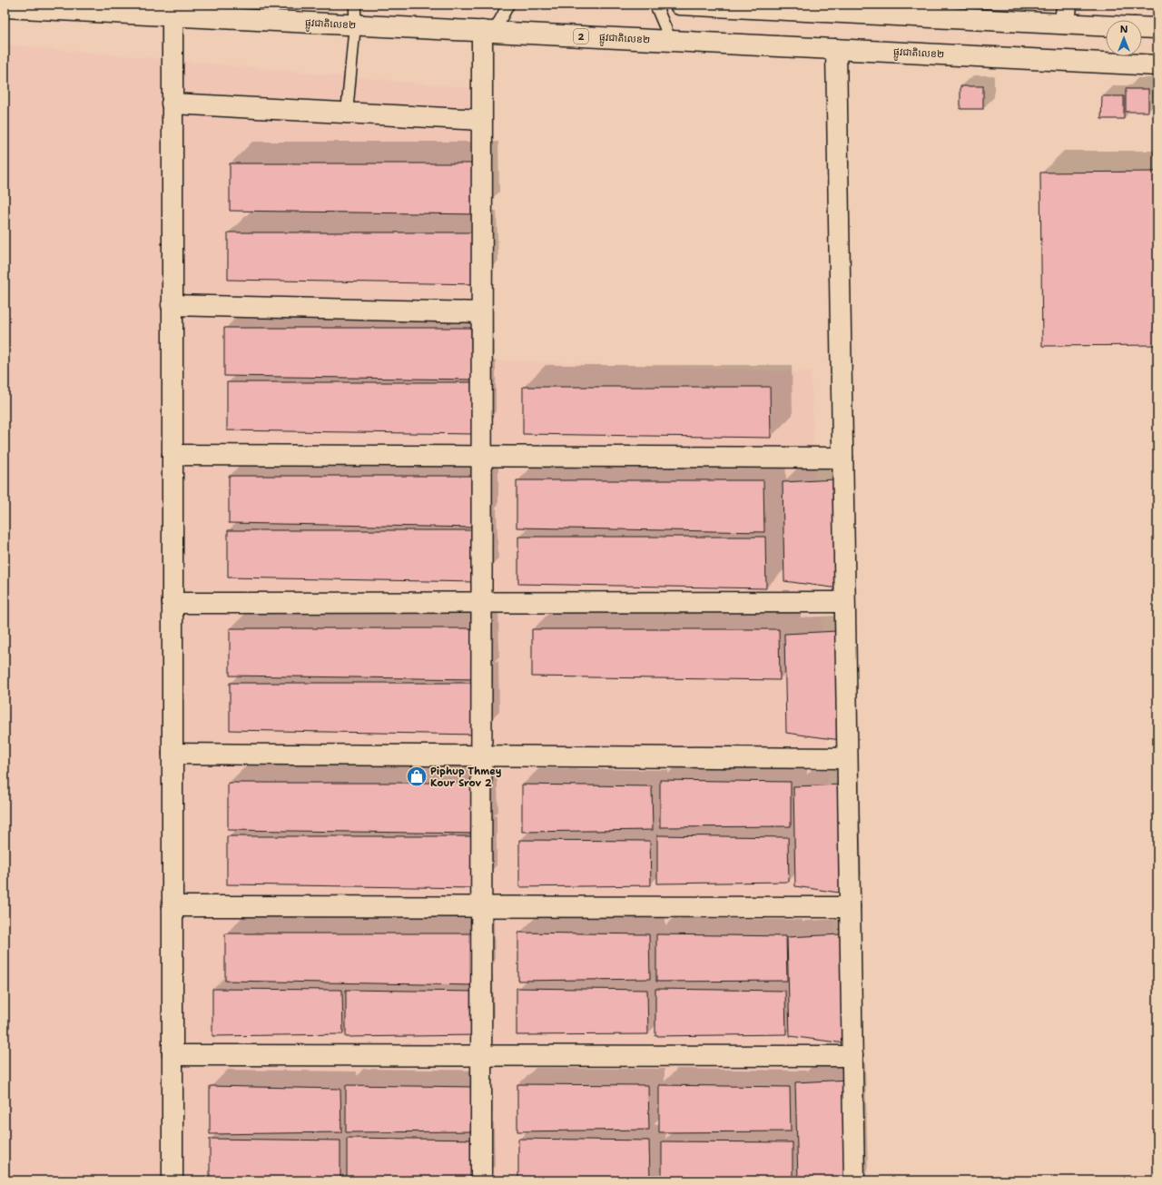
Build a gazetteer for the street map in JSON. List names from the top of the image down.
{
  "streets": {
    "main road": ["ផ្លូវជាតិលេខ២", "2"]
  },
  "places": {
    "shop": ["Piphup Thmey Kour Srov 2"]
  },
  "north": "top"
}
